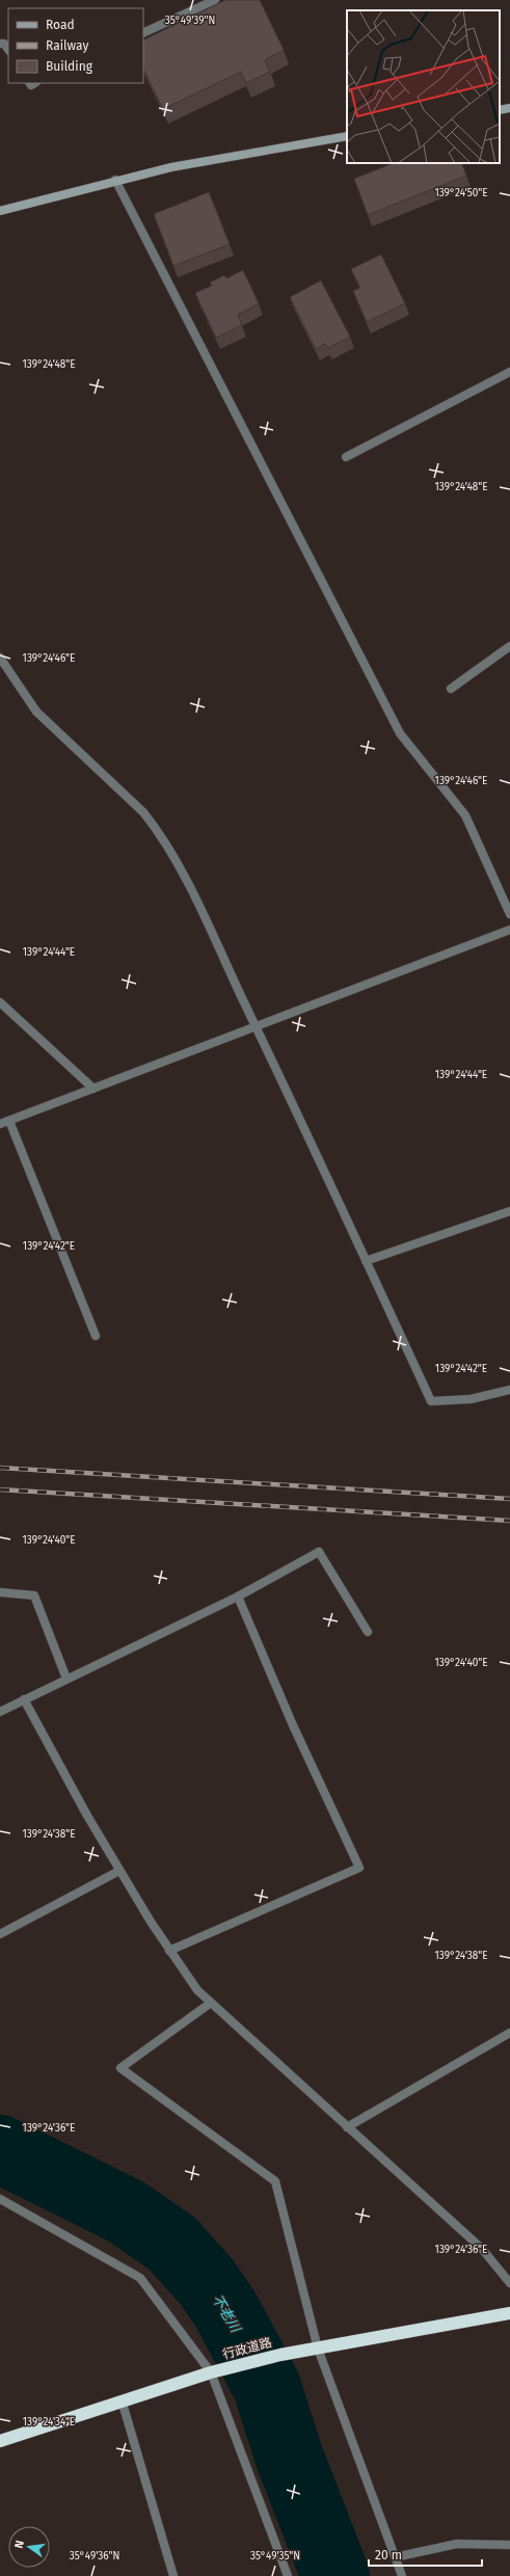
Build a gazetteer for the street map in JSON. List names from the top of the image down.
{
  "streets": {
    "highway": ["行政道路"]
  },
  "water": ["不老川"],
  "legend": ["Road", "Railway", "Building"],
  "scale_bar": "20 m",
  "north": "left",
  "coordinates": [
    "35°49'39\"N",
    "139°24'50\"E",
    "139°24'48\"E",
    "139°24'46\"E",
    "139°24'44\"E",
    "139°24'42\"E",
    "139°24'40\"E",
    "139°24'38\"E",
    "139°24'36\"E",
    "139°24'34\"E",
    "35°49'36\"N",
    "35°49'35\"N"
  ]
}
